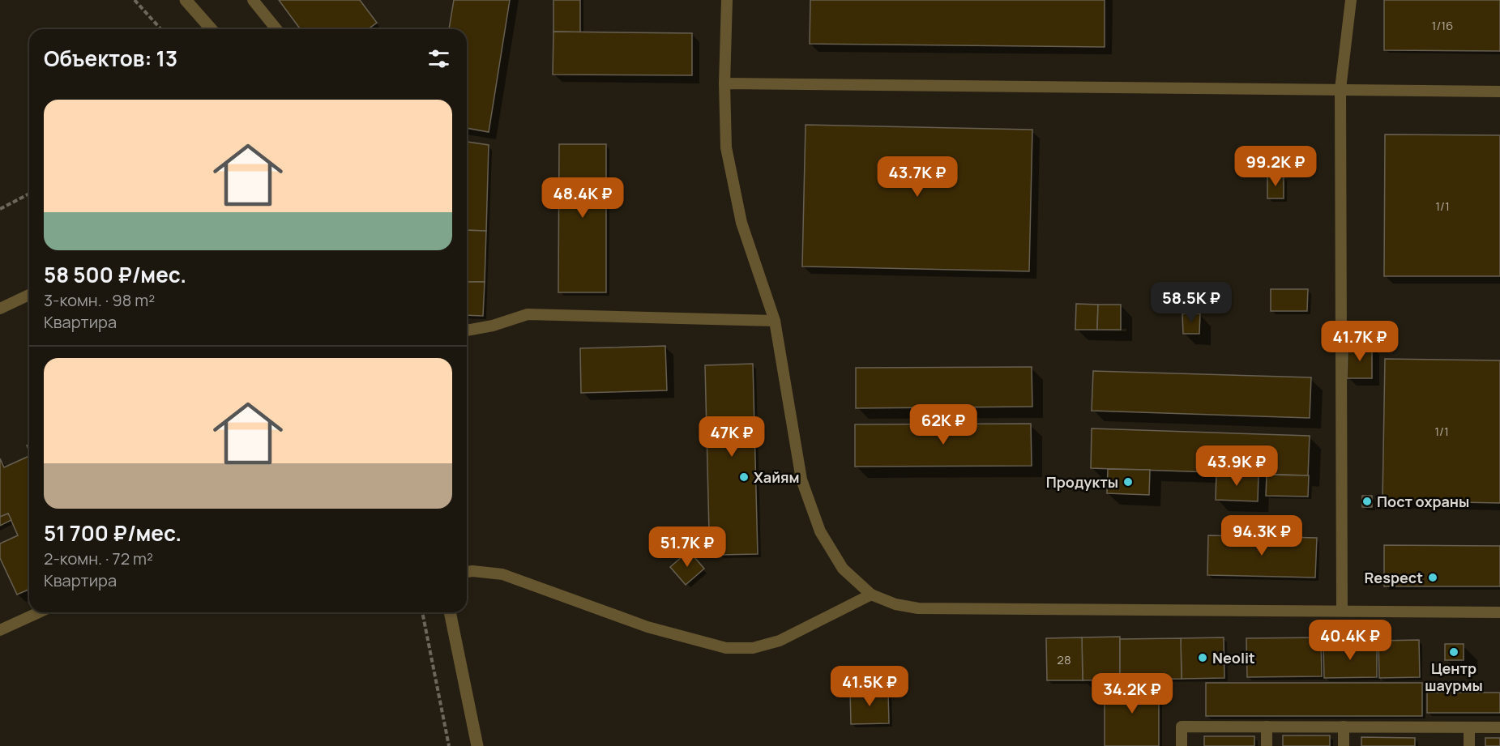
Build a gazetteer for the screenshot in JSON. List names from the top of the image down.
{
  "places": [
    "Хайям",
    "Продукты",
    "Пост охраны",
    "Respect",
    "Центр шаурмы",
    "Neolit"
  ],
  "house_numbers": [
    "1/16",
    "1/1",
    "1/1",
    "28"
  ],
  "page": {
    "heading": "Объектов: 13",
    "list": [
      {
        "name": "58 500 ₽/мес.",
        "note": "3-комн. · 98 m² · Квартира"
      },
      {
        "name": "51 700 ₽/мес.",
        "note": "2-комн. · 72 m² · Квартира"
      }
    ],
    "price": [
      "99.2K ₽",
      "43.7K ₽",
      "48.4K ₽",
      "58.5K ₽",
      "41.7K ₽",
      "62K ₽",
      "47K ₽",
      "43.9K ₽",
      "94.3K ₽",
      "51.7K ₽",
      "40.4K ₽",
      "41.5K ₽",
      "34.2K ₽"
    ]
  }
}
